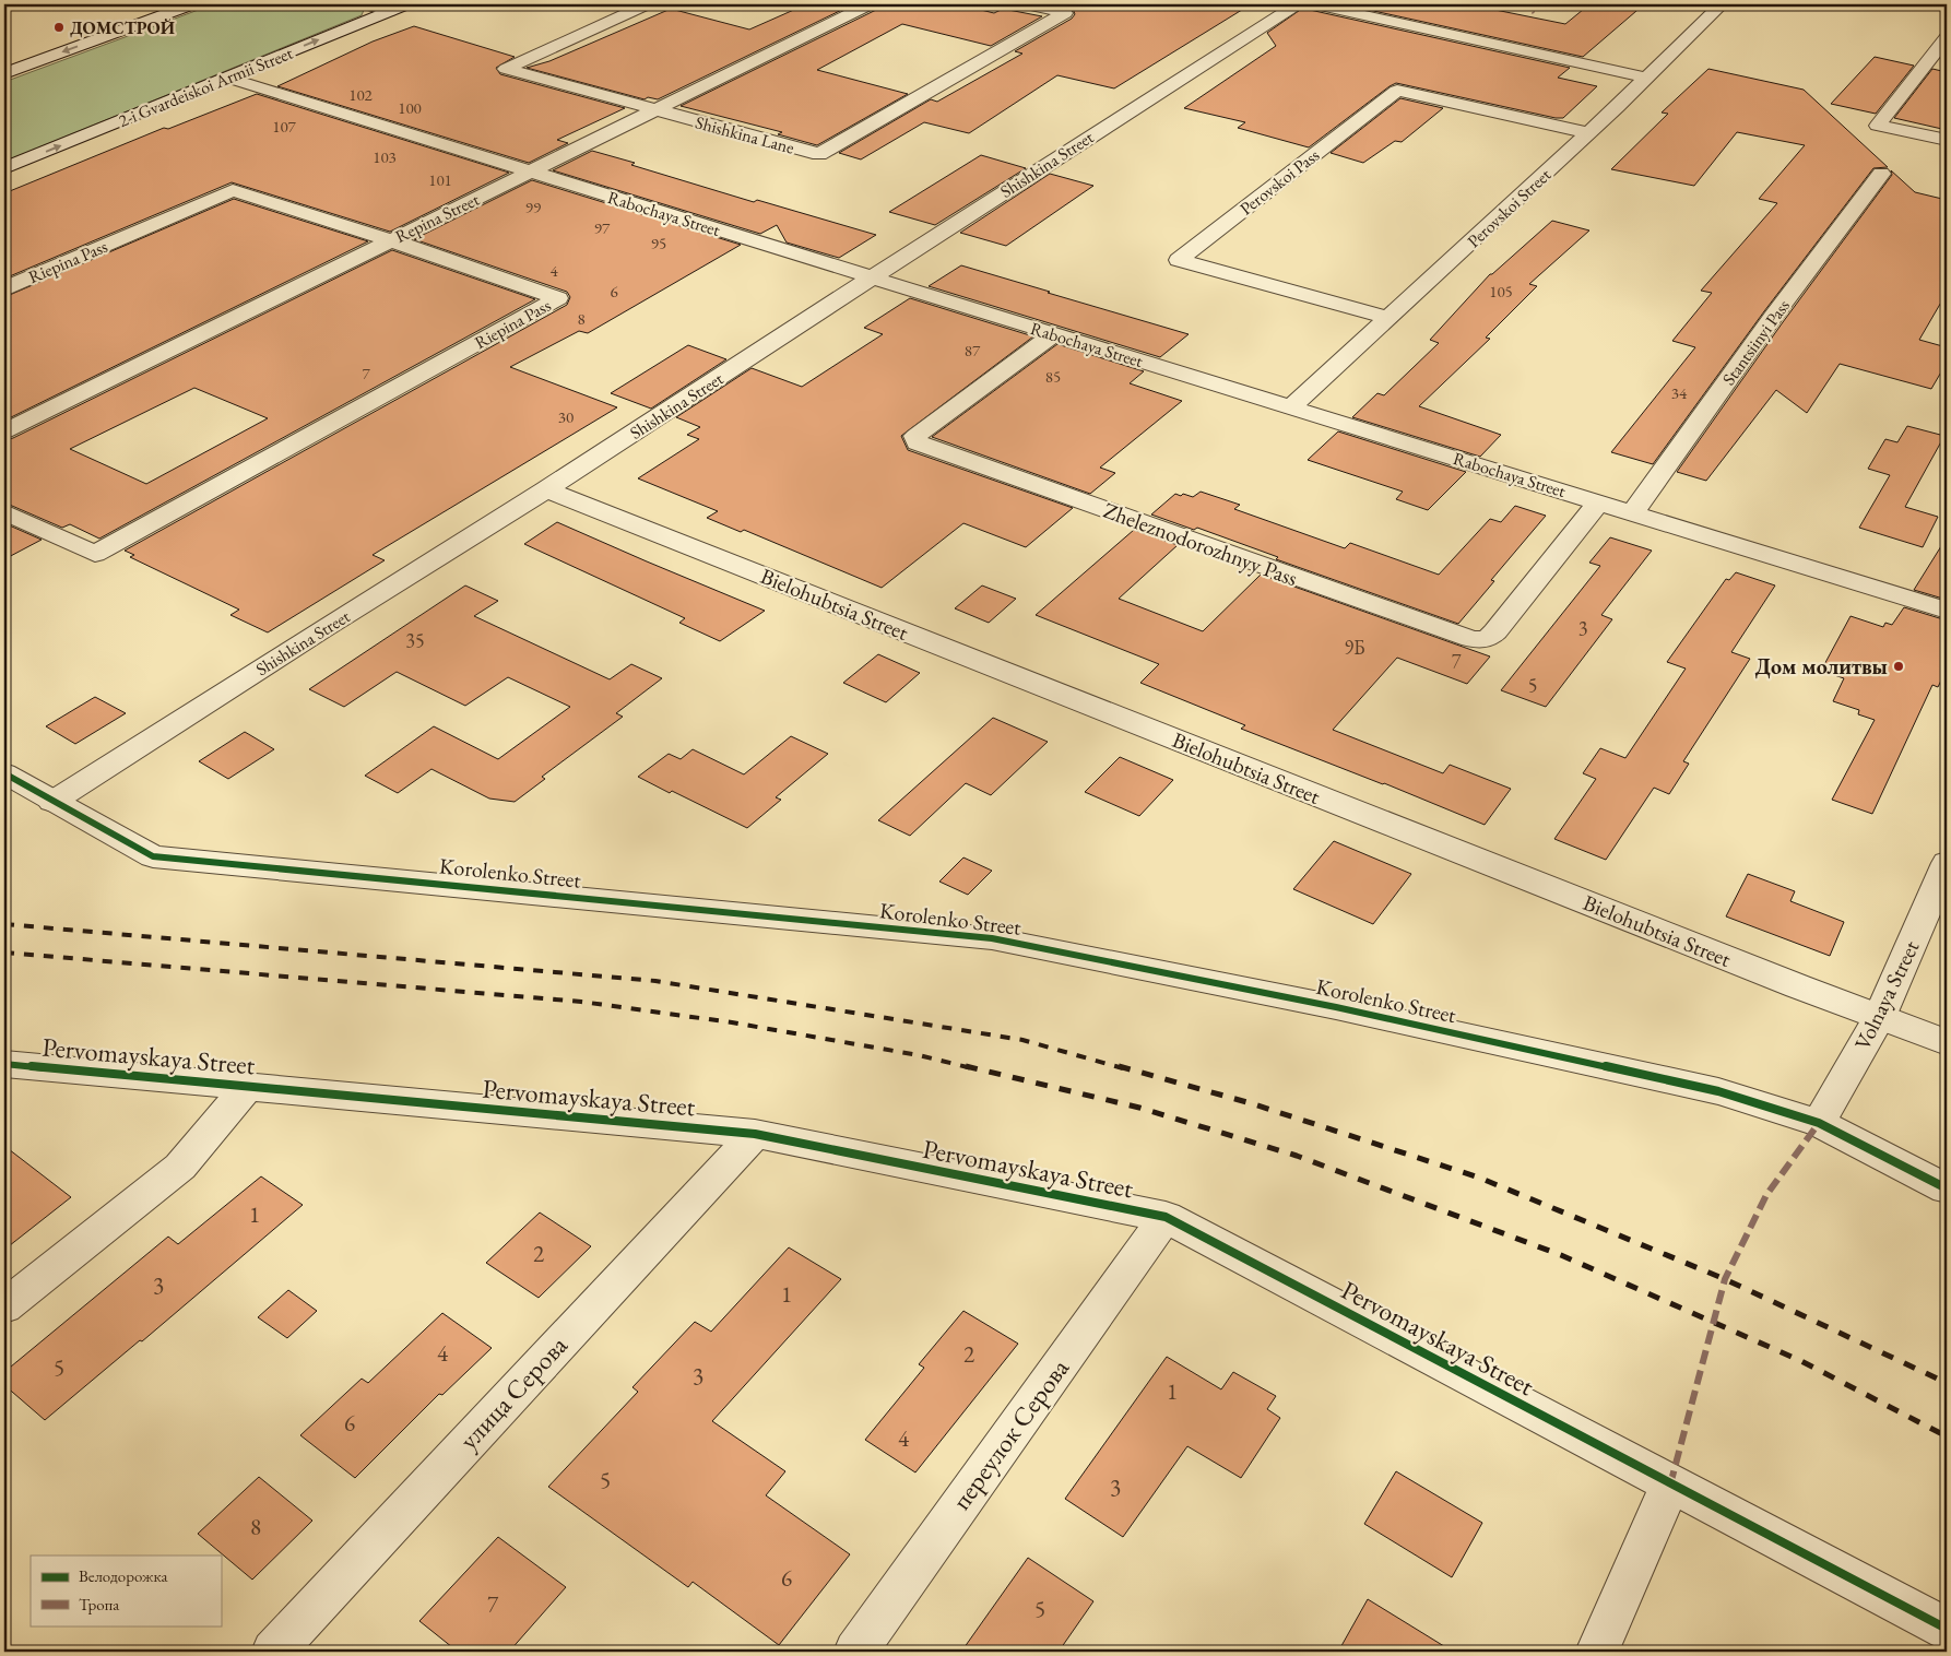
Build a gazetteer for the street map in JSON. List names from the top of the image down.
{
  "streets": {
    "street": [
      "2-i Gvardeiskoi Armii Street",
      "Shishkina Lane",
      "Shishkina Street",
      "Perovskoi Pass",
      "Perovskoi Street",
      "Rabochaya Street",
      "Repina Street",
      "Riepina Pass",
      "Stantsiinyi Pass",
      "Zheleznodorozhnyy Pass",
      "Bielohubtsia Street",
      "Korolenko Street",
      "Volnaya Street",
      "Pervomayskaya Street",
      "улица Серова",
      "переулок Серова"
    ]
  },
  "crossings": [
    ["2-i Gvardeiskoi Armii Street", "Rabochaya Street"],
    ["Shishkina Lane", "Repina Street"],
    ["Shishkina Street", "Rabochaya Street"],
    ["Shishkina Street", "Bielohubtsia Street"],
    ["Shishkina Street", "Korolenko Street"],
    ["Perovskoi Pass", "Perovskoi Street"],
    ["Perovskoi Street", "Rabochaya Street"],
    ["Rabochaya Street", "Repina Street"],
    ["Rabochaya Street", "Stantsiinyi Pass"],
    ["Rabochaya Street", "Zheleznodorozhnyy Pass"],
    ["Repina Street", "Riepina Pass"],
    ["Bielohubtsia Street", "Volnaya Street"],
    ["Korolenko Street", "Volnaya Street"],
    ["Pervomayskaya Street", "улица Серова"],
    ["Pervomayskaya Street", "переулок Серова"]
  ],
  "places": ["ДОМСТРОЙ", "Дом молитвы"],
  "house_numbers": [
    "102",
    "100",
    "107",
    "103",
    "101",
    "99",
    "97",
    "95",
    "4",
    "6",
    "105",
    "8",
    "87",
    "7",
    "85",
    "34",
    "30",
    "3",
    "35",
    "9Б",
    "7",
    "5",
    "1",
    "2",
    "3",
    "1",
    "4",
    "2",
    "5",
    "3",
    "1",
    "6",
    "4",
    "5",
    "3",
    "8",
    "6",
    "7",
    "5"
  ],
  "legend": ["Велодорожка", "Тропа"]
}
